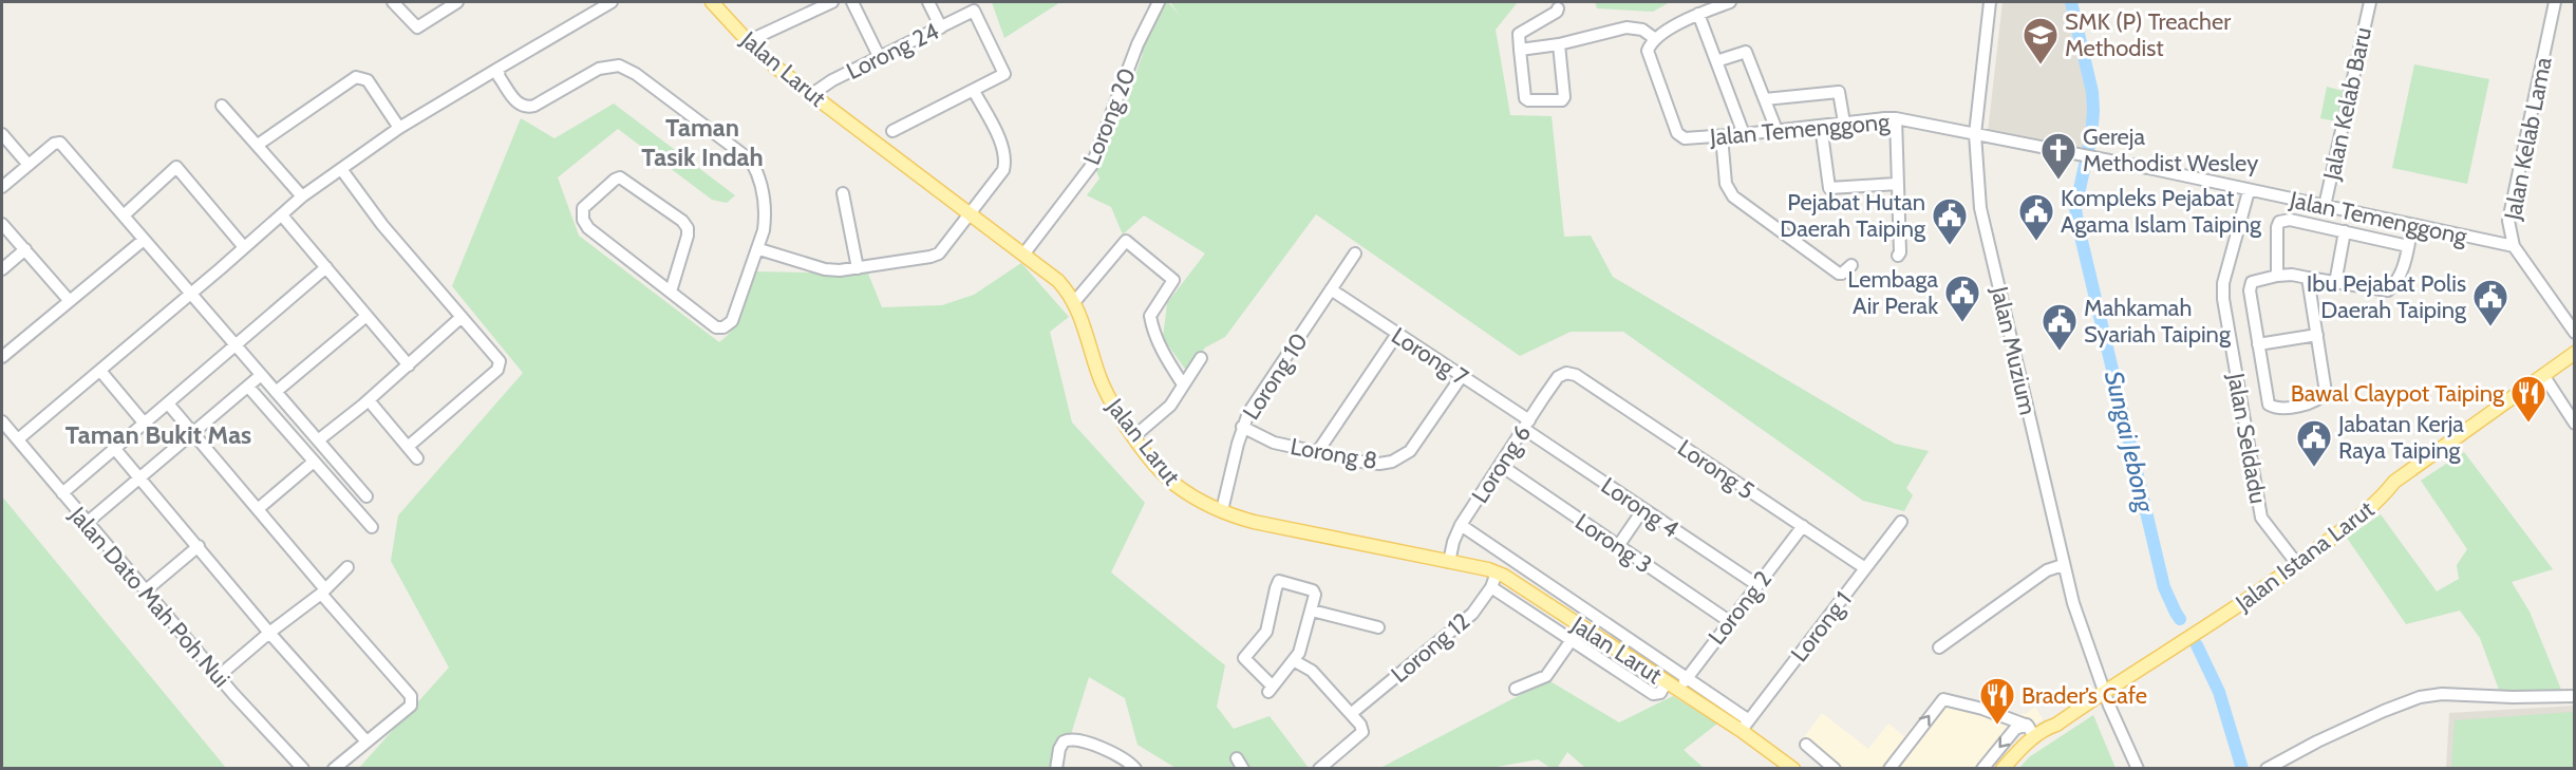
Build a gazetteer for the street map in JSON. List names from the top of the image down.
{
  "streets": {
    "main road": ["Jalan Larut", "Jalan Istana Larut"],
    "street": [
      "Lorong 24",
      "Jalan Kelab Baru",
      "Lorong 20",
      "Jalan Temenggong",
      "Jalan Kelab Lama",
      "Jalan Muzium",
      "Lorong 7",
      "Lorong 10",
      "Jalan Seldadu",
      "Lorong 8",
      "Lorong 6",
      "Lorong 5",
      "Lorong 4",
      "Lorong 3",
      "Jalan Dato Mah Poh Nui",
      "Lorong 2",
      "Lorong 1",
      "Lorong 12"
    ]
  },
  "crossings": [
    ["Lorong 24", "Jalan Larut"],
    ["Jalan Larut", "Lorong 20"],
    ["Jalan Larut", "Lorong 10"],
    ["Jalan Larut", "Lorong 6"],
    ["Jalan Larut", "Lorong 2"],
    ["Jalan Larut", "Lorong 1"],
    ["Jalan Larut", "Lorong 12"],
    ["Jalan Kelab Baru", "Jalan Temenggong"],
    ["Jalan Temenggong", "Jalan Kelab Lama"],
    ["Jalan Temenggong", "Jalan Muzium"],
    ["Jalan Temenggong", "Jalan Seldadu"],
    ["Jalan Muzium", "Jalan Istana Larut"],
    ["Lorong 7", "Lorong 10"],
    ["Lorong 7", "Lorong 8"],
    ["Lorong 7", "Lorong 6"],
    ["Lorong 7", "Lorong 4"],
    ["Lorong 10", "Lorong 8"],
    ["Jalan Seldadu", "Jalan Istana Larut"],
    ["Lorong 6", "Lorong 5"],
    ["Lorong 6", "Lorong 4"],
    ["Lorong 6", "Lorong 3"],
    ["Lorong 5", "Lorong 2"],
    ["Lorong 5", "Lorong 1"],
    ["Lorong 4", "Lorong 2"],
    ["Lorong 3", "Lorong 2"]
  ],
  "districts": ["Taman Tasik Indah", "Taman Bukit Mas"],
  "water": ["Sungai Jebong"],
  "places": {
    "school or university": ["SMK (P) Treacher Methodist"],
    "church": ["Gereja Methodist Wesley"],
    "public building": [
      "Kompleks Pejabat Agama Islam Taiping",
      "Pejabat Hutan Daerah Taiping",
      "Lembaga Air Perak",
      "Ibu Pejabat Polis Daerah Taiping",
      "Mahkamah Syariah Taiping",
      "Jabatan Kerja Raya Taiping"
    ],
    "restaurant": ["Bawal Claypot Taiping", "Brader’s Cafe"]
  }
}
